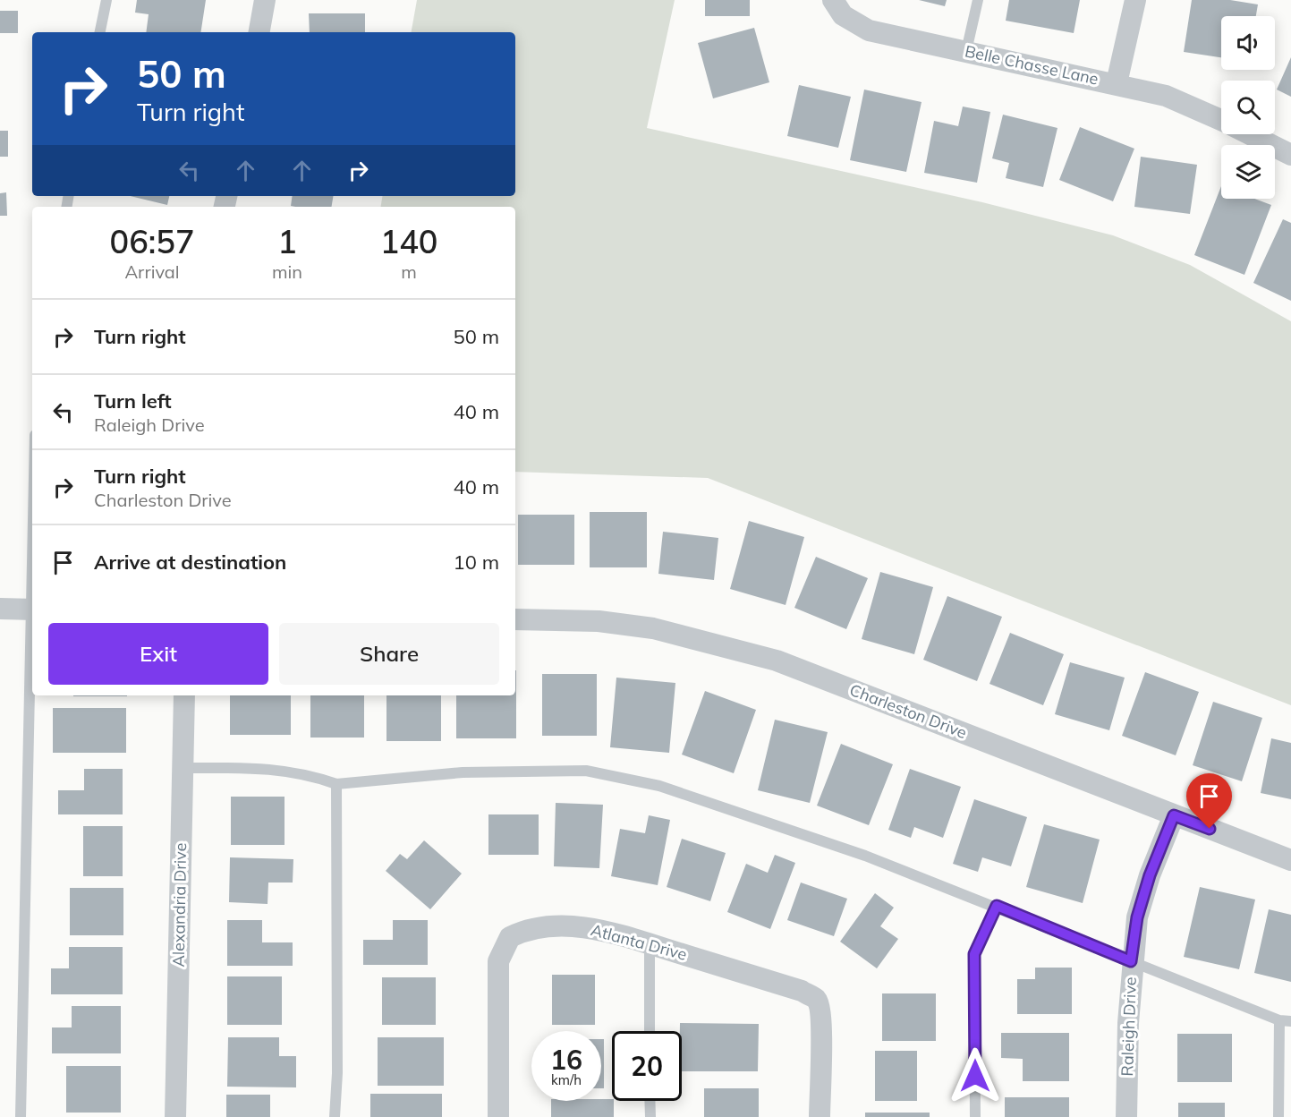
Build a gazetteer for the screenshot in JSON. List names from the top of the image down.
{
  "streets": {
    "street": [
      "Belle Chasse Lane",
      "Charleston Drive",
      "Alexandria Drive",
      "Atlanta Drive",
      "Raleigh Drive"
    ]
  },
  "crossings": [
    ["Charleston Drive", "Raleigh Drive"]
  ],
  "page": {
    "turn": ["50 m", "Turn right"],
    "eta": [
      "06:57",
      "Arrival",
      "1",
      "min",
      "140",
      "m"
    ],
    "list": [
      {
        "name": "Turn right",
        "value": "50 m"
      },
      {
        "name": "Turn left",
        "note": "Raleigh Drive",
        "value": "40 m"
      },
      {
        "name": "Turn right",
        "note": "Charleston Drive",
        "value": "40 m"
      },
      {
        "name": "Arrive at destination",
        "value": "10 m"
      }
    ],
    "buttons": ["Exit", "Share"],
    "speed": "16 km/h",
    "limit": "20"
  }
}
